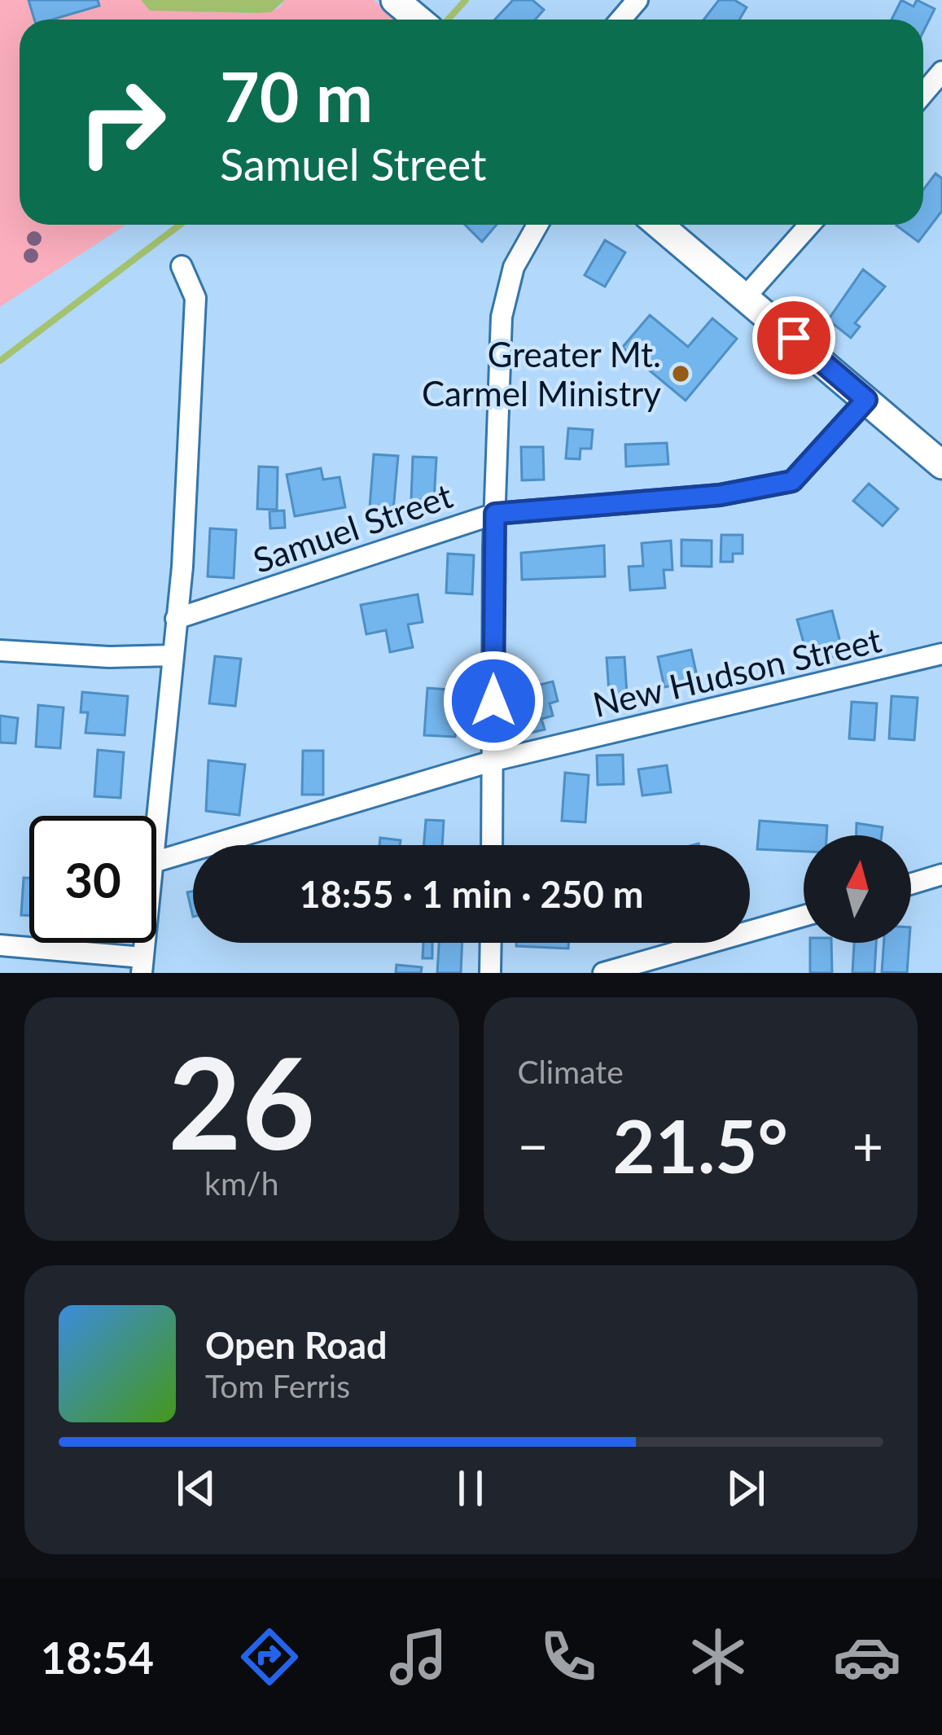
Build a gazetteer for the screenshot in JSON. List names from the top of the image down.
{
  "streets": {
    "street": ["Samuel Street", "New Hudson Street"]
  },
  "places": ["Greater Mt. Carmel Ministry"],
  "north": "top",
  "page": {
    "turn": ["70 m", "Samuel Street"],
    "limit": "30",
    "trip": "18:55 · 1 min · 250 m",
    "tile": [
      ["26", "km/h"],
      "Climate"
    ],
    "heat": ["−", "21.5°", "+"],
    "song": ["Open Road", "Tom Ferris"],
    "tabs": "18:54"
  }
}
